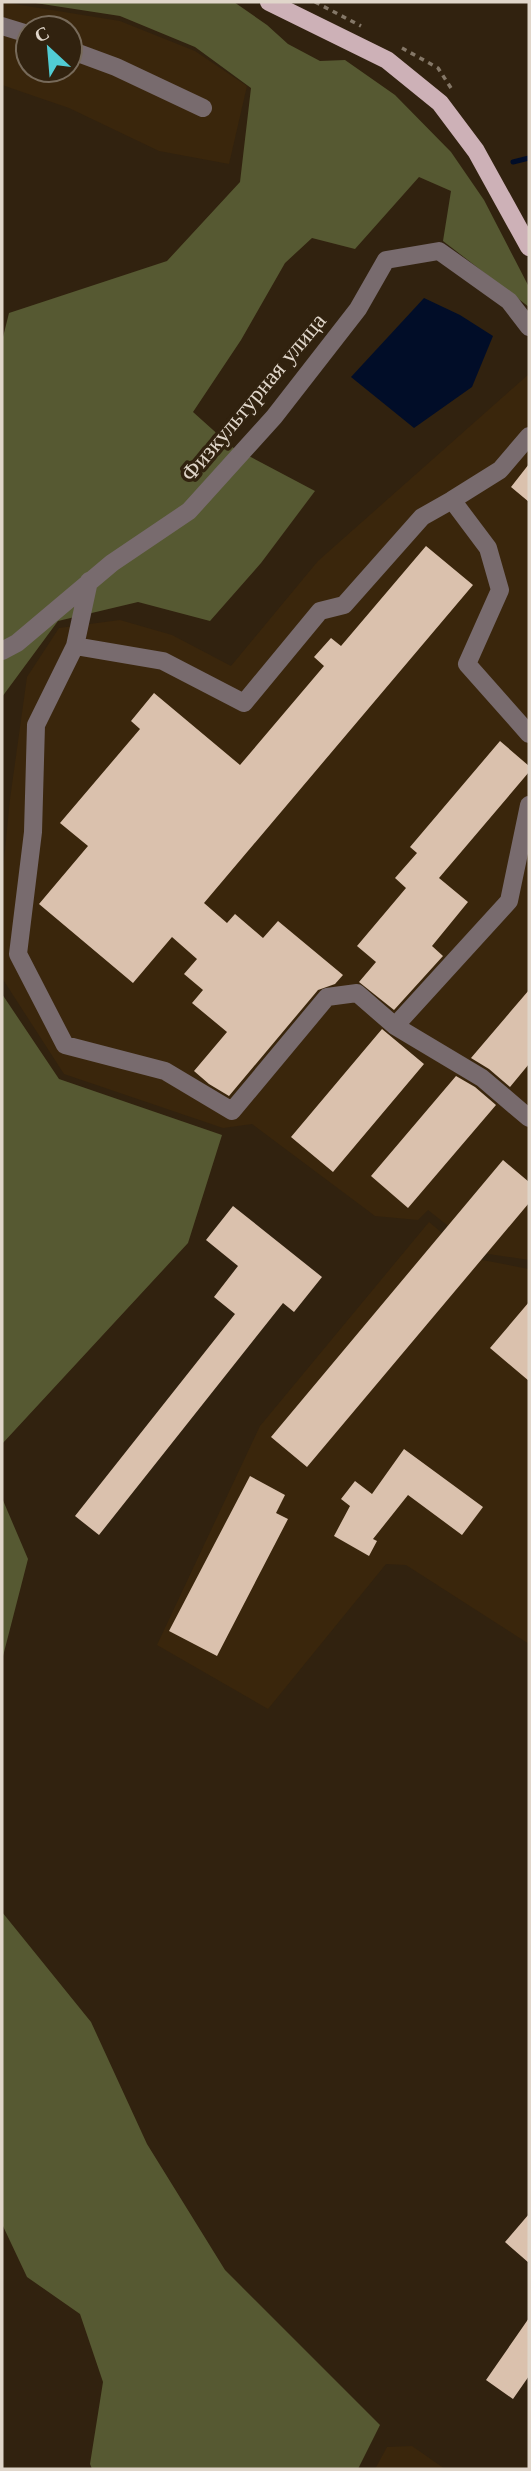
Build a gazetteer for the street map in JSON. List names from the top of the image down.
{
  "streets": {
    "street": ["Физкультурная улица"]
  },
  "north": "top left"
}
